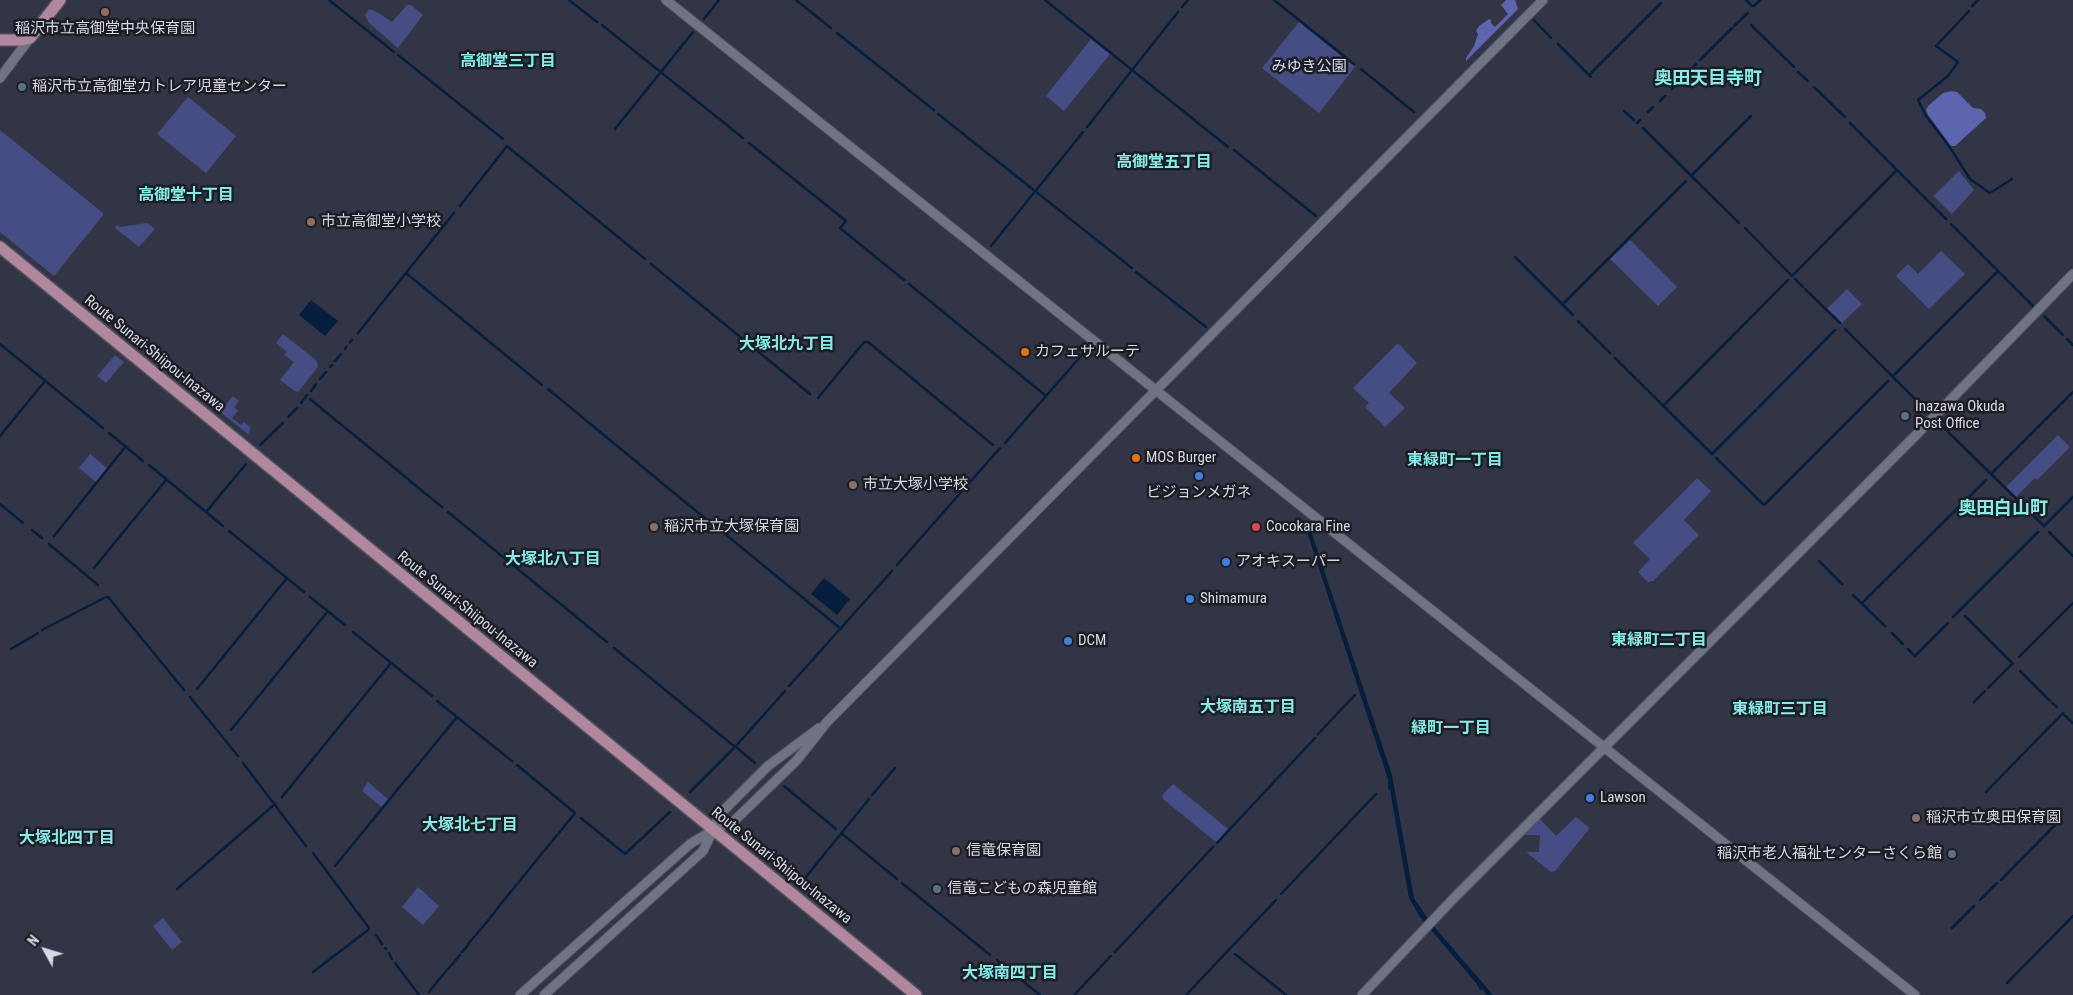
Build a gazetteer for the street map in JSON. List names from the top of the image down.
{
  "streets": {
    "main road": ["Route Sunari-Shiipou-Inazawa"]
  },
  "districts": [
    "高御堂三丁目",
    "奥田天目寺町",
    "高御堂五丁目",
    "高御堂十丁目",
    "大塚北九丁目",
    "東緑町一丁目",
    "奥田白山町",
    "大塚北八丁目",
    "東緑町二丁目",
    "大塚南五丁目",
    "東緑町三丁目",
    "緑町一丁目",
    "大塚北七丁目",
    "大塚北四丁目",
    "大塚南四丁目"
  ],
  "parks": ["みゆき公園"],
  "places": [
    "稲沢市立高御堂中央保育園",
    "稲沢市立高御堂カトレア児童センター",
    "市立高御堂小学校",
    "カフェサルーテ",
    "Inazawa Okuda Post Office",
    "MOS Burger",
    "ビジョンメガネ",
    "市立大塚小学校",
    "稲沢市立大塚保育園",
    "Cocokara Fine",
    "アオキスーパー",
    "Shimamura",
    "DCM",
    "Lawson",
    "稲沢市立奥田保育園",
    "信竜保育園",
    "稲沢市老人福祉センターさくら館",
    "信竜こどもの森児童館"
  ],
  "north": "top left"
}
